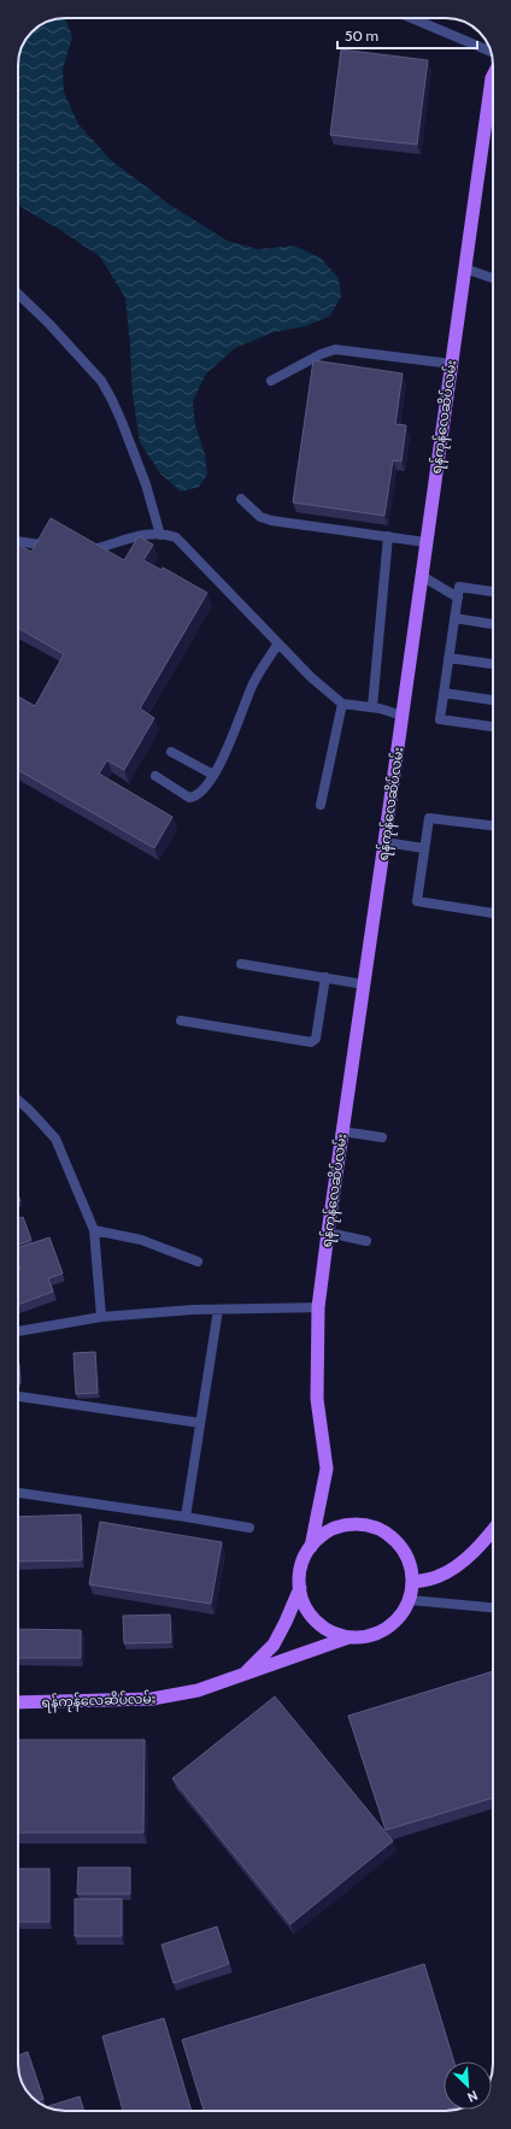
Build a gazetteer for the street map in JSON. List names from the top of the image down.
{
  "streets": {
    "main road": ["ရန်ကုန်လေဆိပ်လမ်း"]
  },
  "scale_bar": "50 m",
  "north": "bottom right"
}
